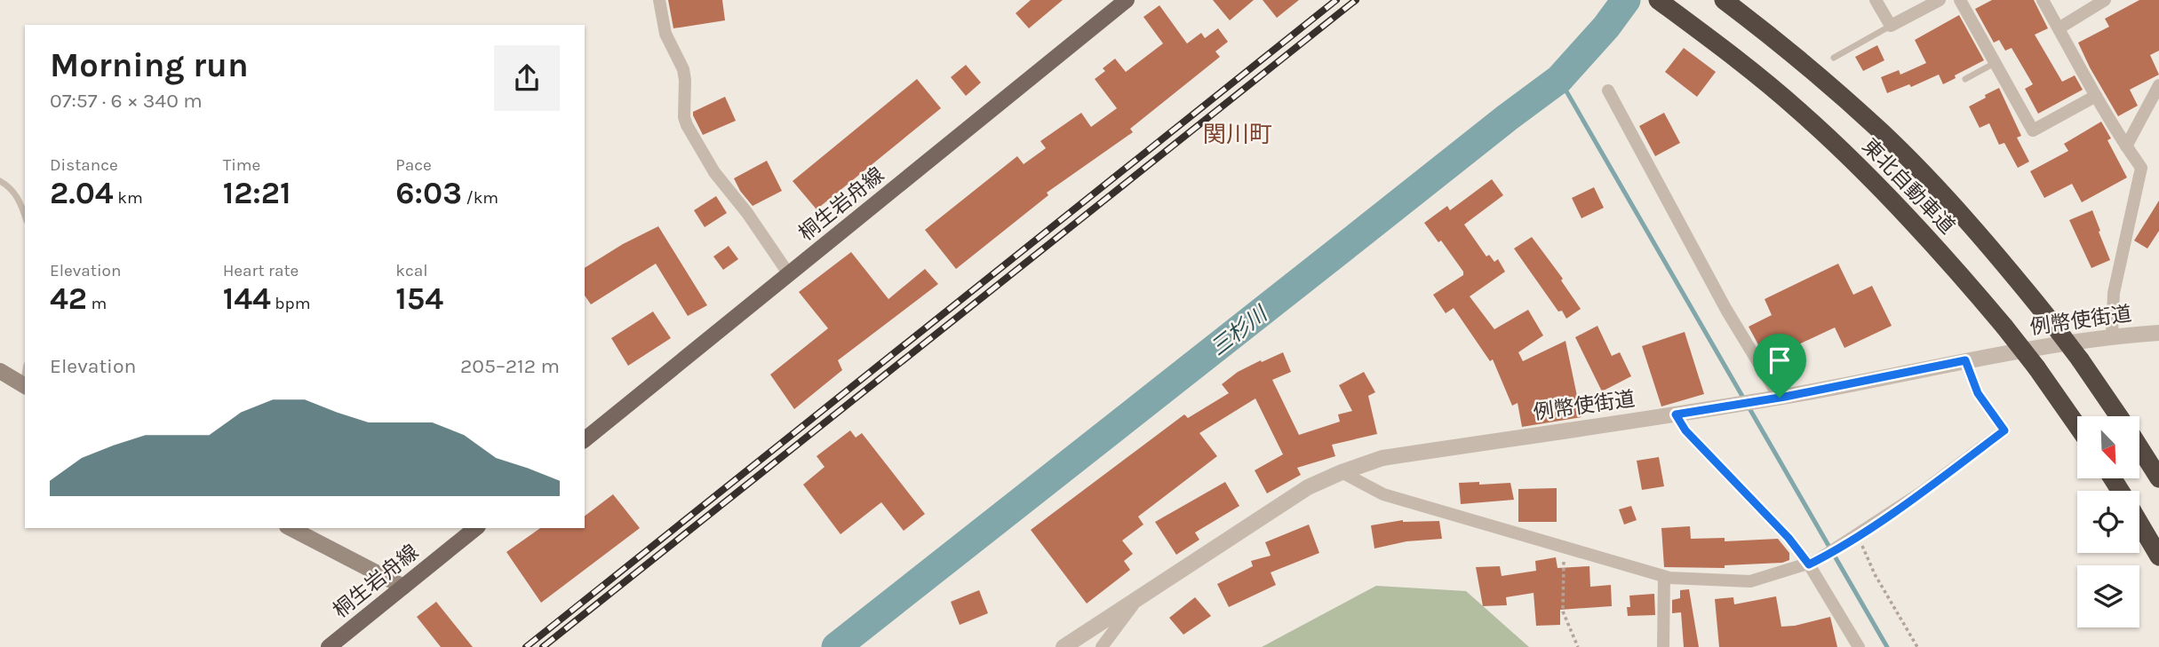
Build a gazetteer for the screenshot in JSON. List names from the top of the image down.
{
  "streets": {
    "highway": ["東北自動車道"],
    "main road": ["桐生岩舟線"],
    "street": ["例幣使街道"]
  },
  "districts": ["関川町"],
  "water": ["三杉川"],
  "north": "bottom right",
  "page": {
    "heading": ["Morning run", "07:57 · 6 × 340 m"],
    "stats": [
      ["Distance", "2.04 km"],
      ["Time", "12:21"],
      ["Pace", "6:03 /km"],
      ["Elevation", "42 m"],
      ["Heart rate", "144 bpm"],
      ["kcal", "154"]
    ],
    "chart": ["Elevation", "205–212 m"]
  }
}
